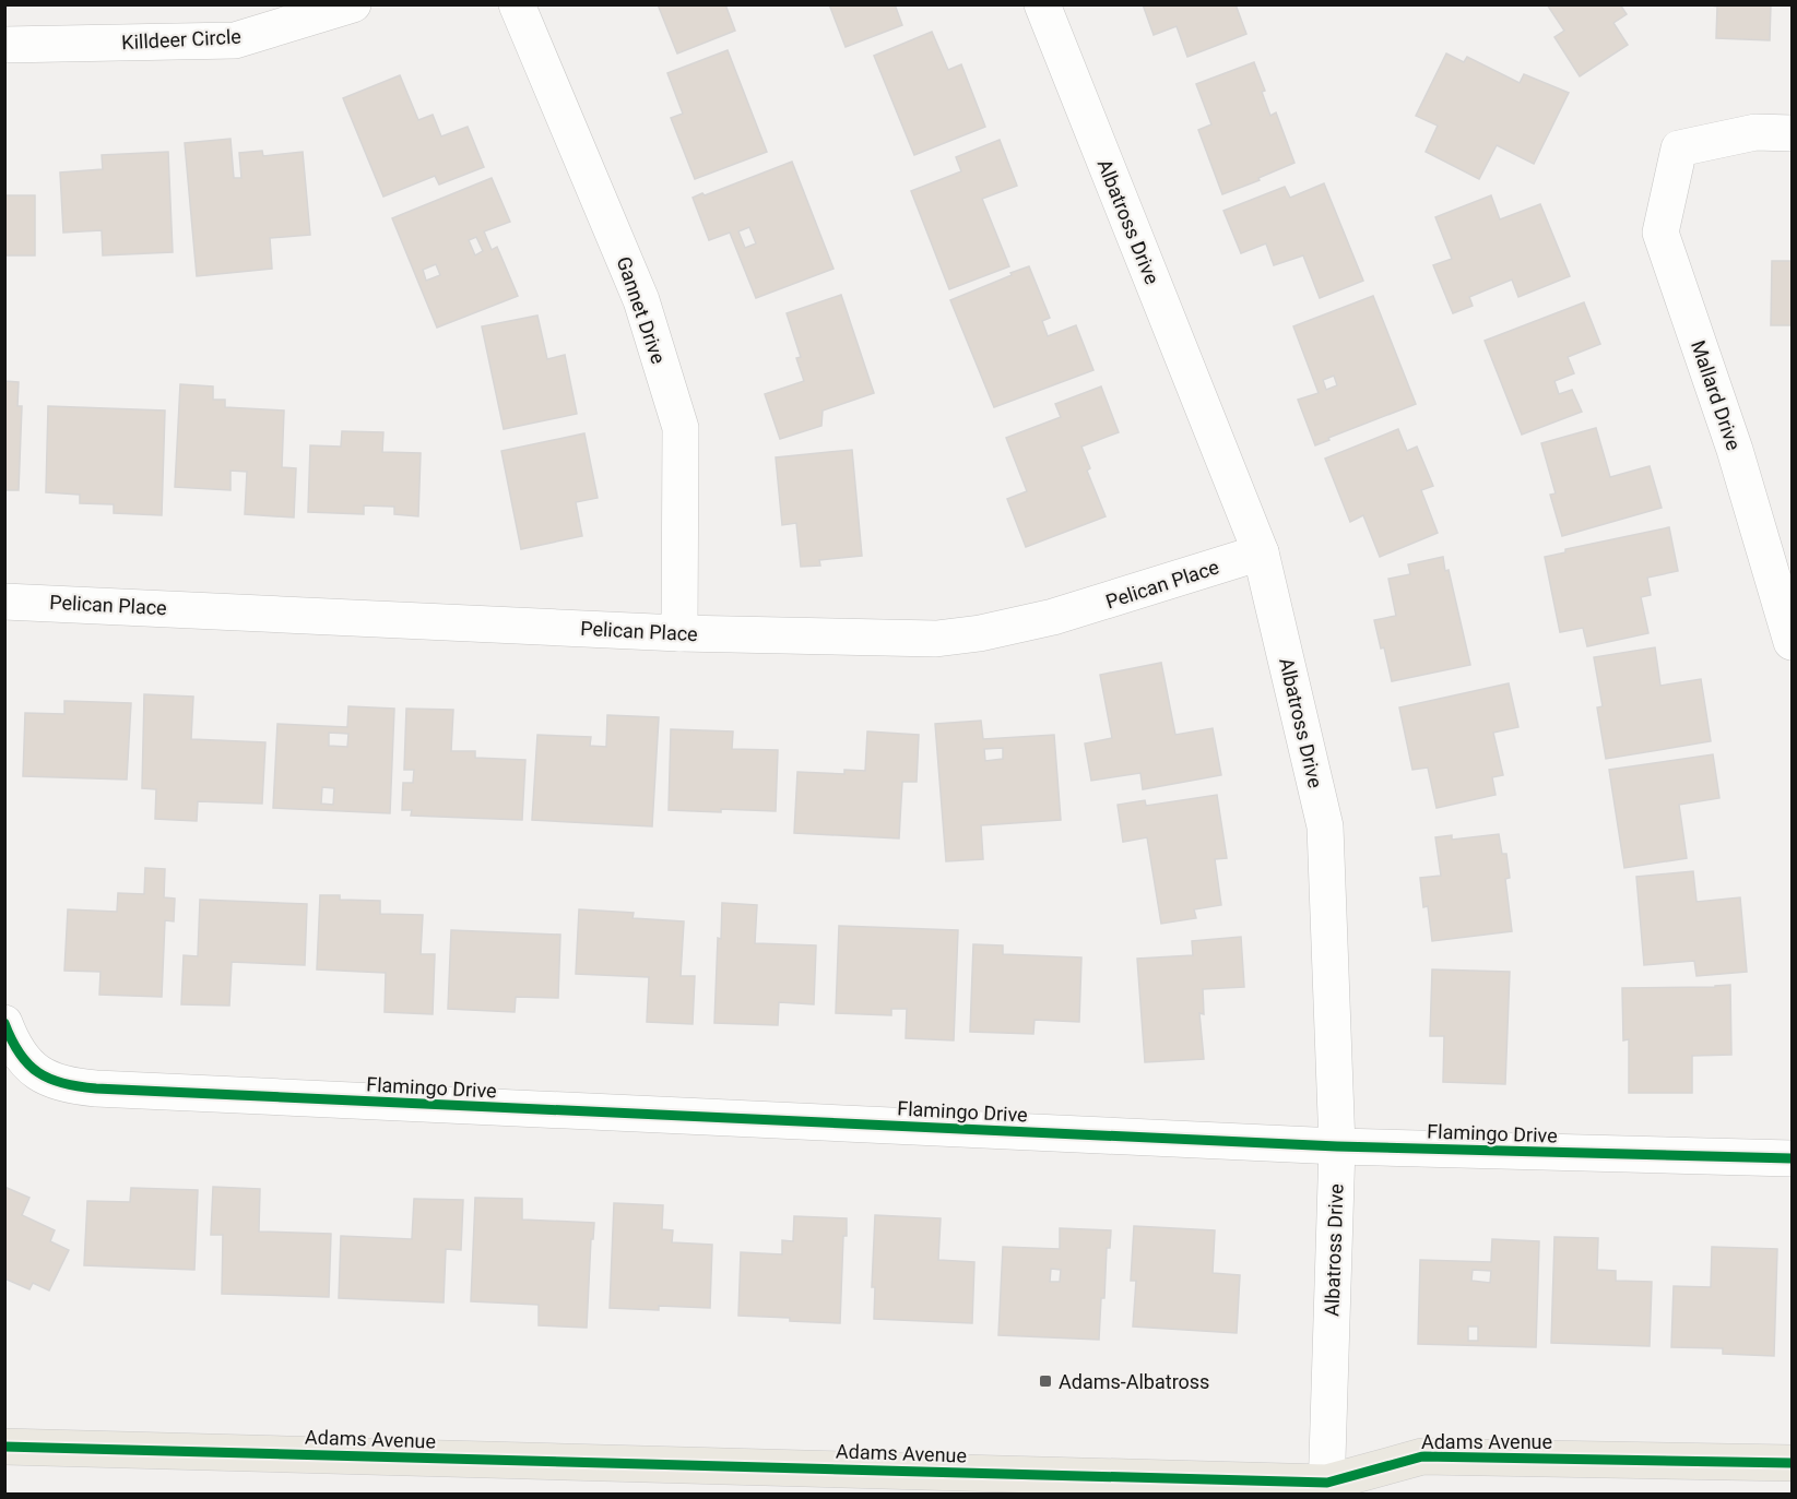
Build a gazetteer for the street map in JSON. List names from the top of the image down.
{
  "streets": {
    "main road": ["Adams Avenue"],
    "street": [
      "Killdeer Circle",
      "Albatross Drive",
      "Gannet Drive",
      "Mallard Drive",
      "Pelican Place",
      "Flamingo Drive"
    ]
  },
  "crossings": [
    ["Albatross Drive", "Pelican Place"],
    ["Albatross Drive", "Flamingo Drive"],
    ["Albatross Drive", "Adams Avenue"],
    ["Gannet Drive", "Pelican Place"]
  ],
  "places": {
    "transit": ["Adams-Albatross"]
  }
}
